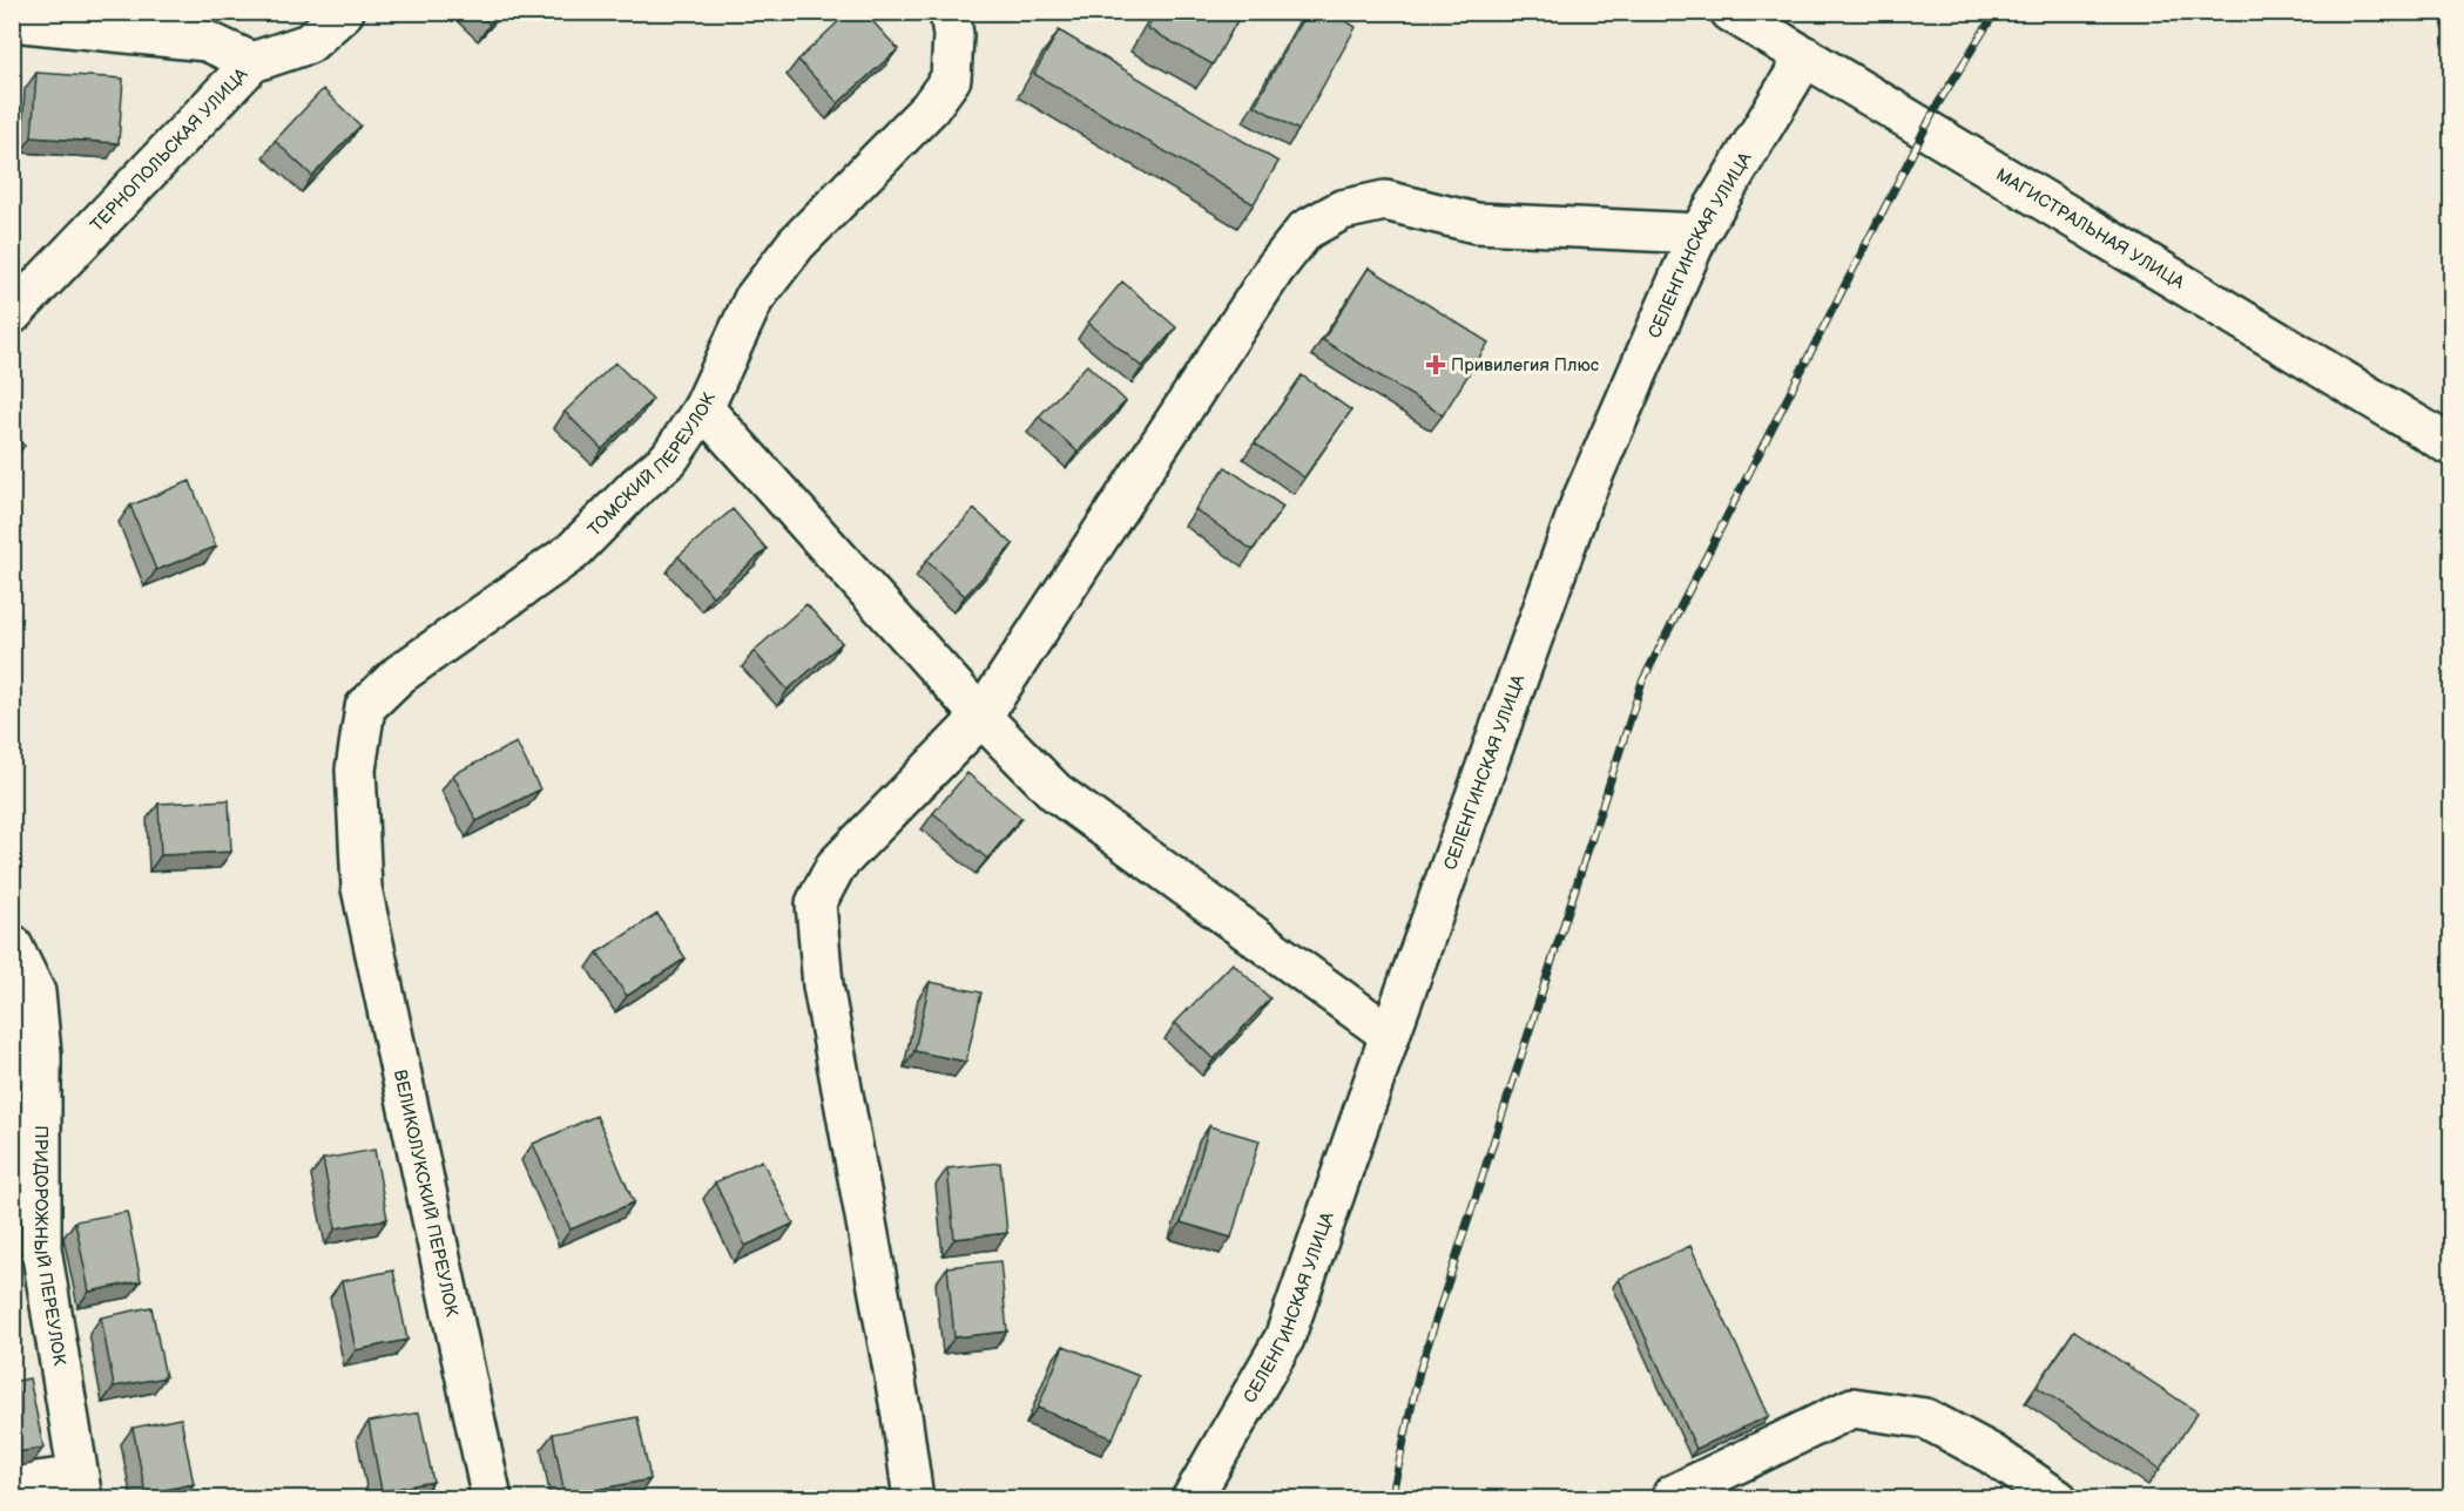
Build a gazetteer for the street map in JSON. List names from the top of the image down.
{
  "streets": {
    "street": [
      "ТЕРНОПОЛЬСКАЯ УЛИЦА",
      "МАГИСТРАЛЬНАЯ УЛИЦА",
      "СЕЛЕНГИНСКАЯ УЛИЦА",
      "ТОМСКИЙ ПЕРЕУЛОК",
      "ВЕЛИКОЛУКСКИЙ ПЕРЕУЛОК",
      "ПРИДОРОЖНЫЙ ПЕРЕУЛОК"
    ]
  },
  "crossings": [
    ["МАГИСТРАЛЬНАЯ УЛИЦА", "СЕЛЕНГИНСКАЯ УЛИЦА"],
    ["ТОМСКИЙ ПЕРЕУЛОК", "ВЕЛИКОЛУКСКИЙ ПЕРЕУЛОК"]
  ],
  "places": {
    "health": ["Привилегия Плюс"]
  }
}
